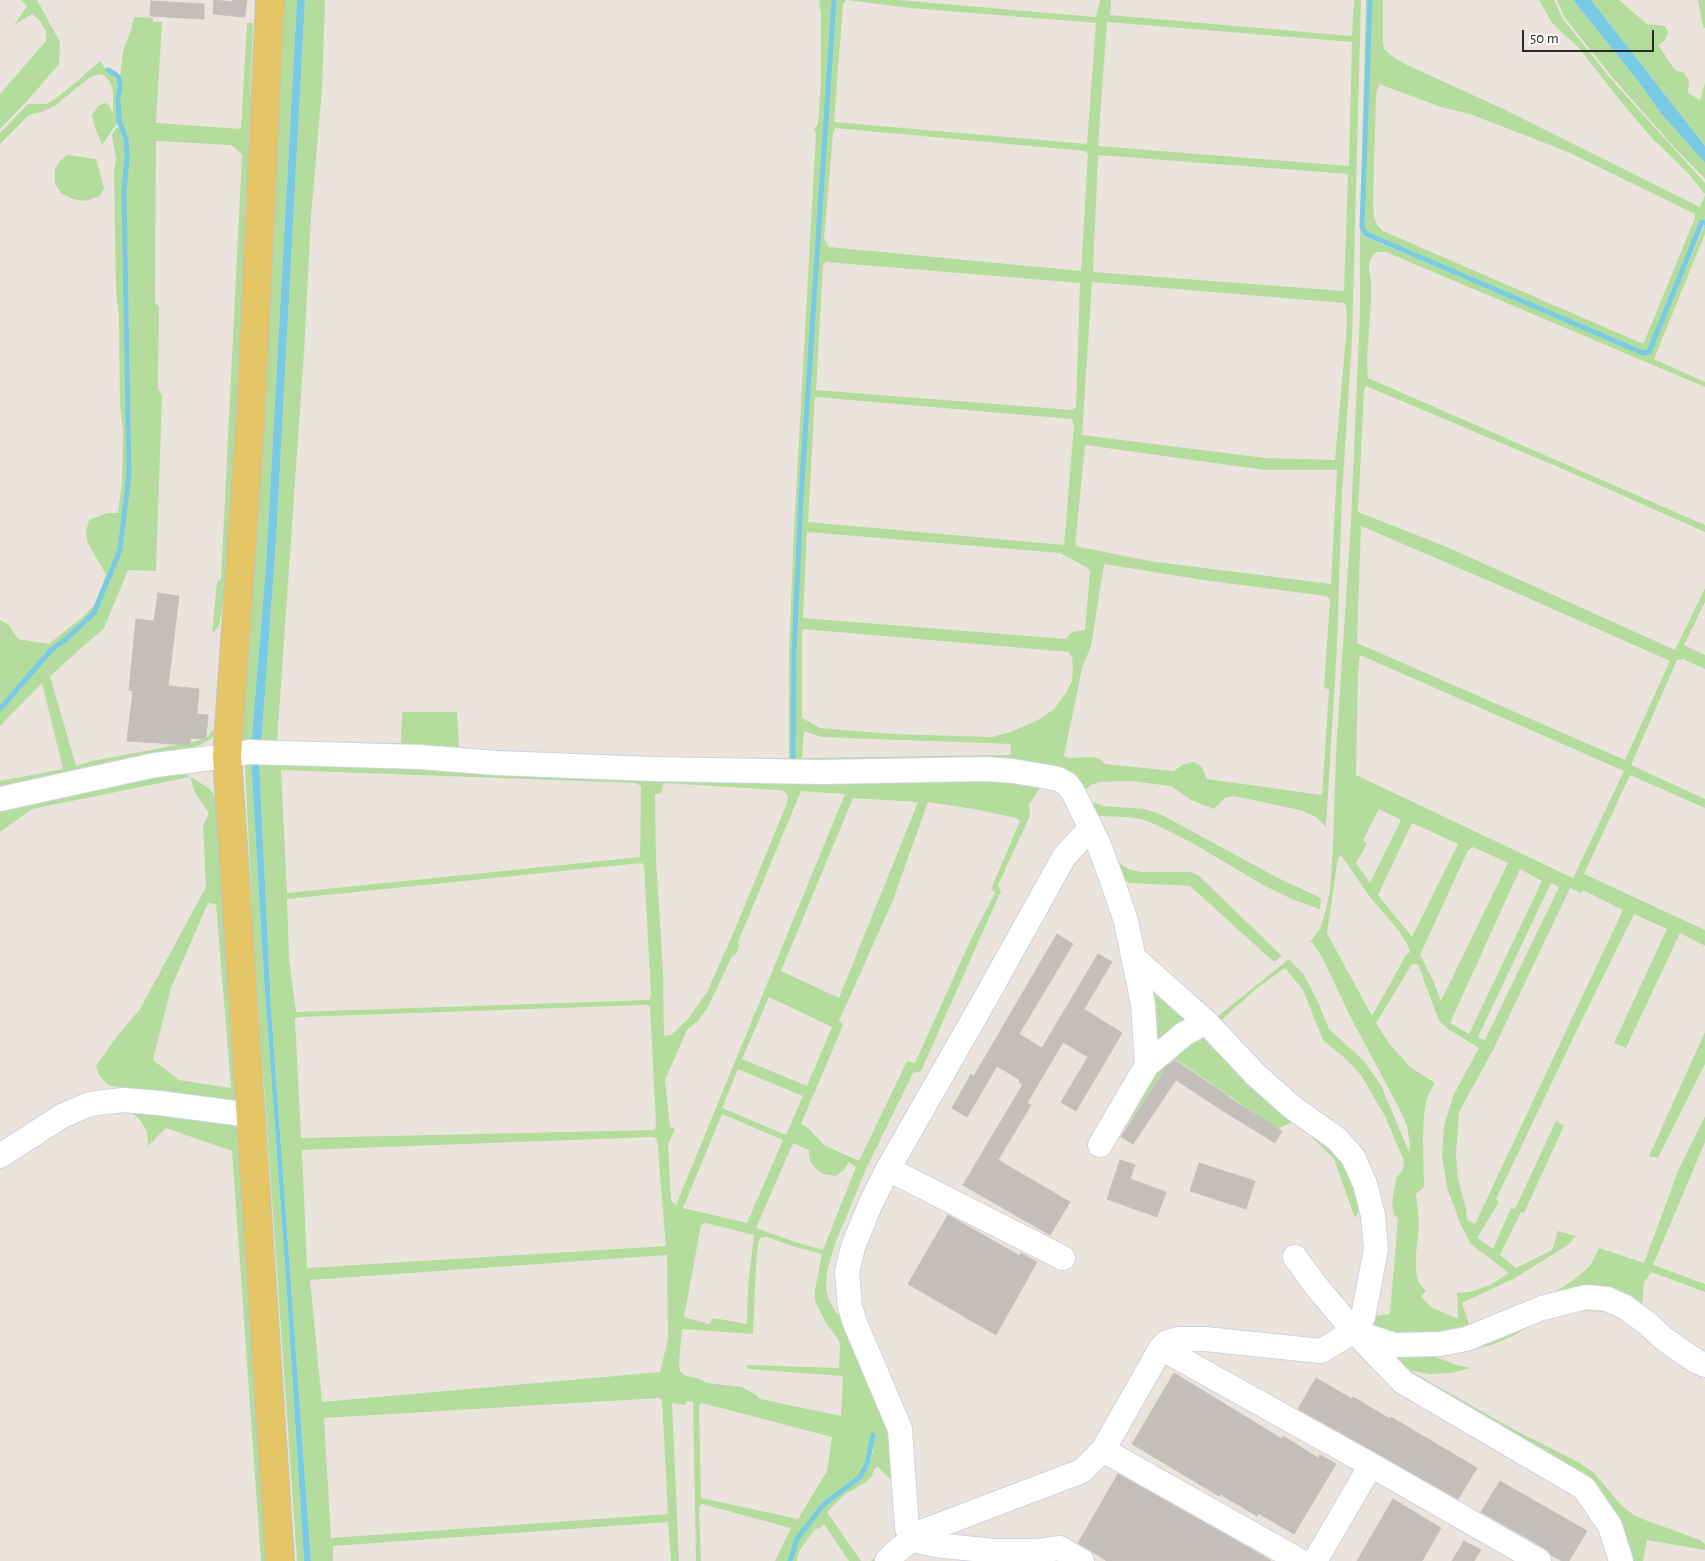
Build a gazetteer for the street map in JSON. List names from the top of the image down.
{
  "scale_bar": "50 m"
}
